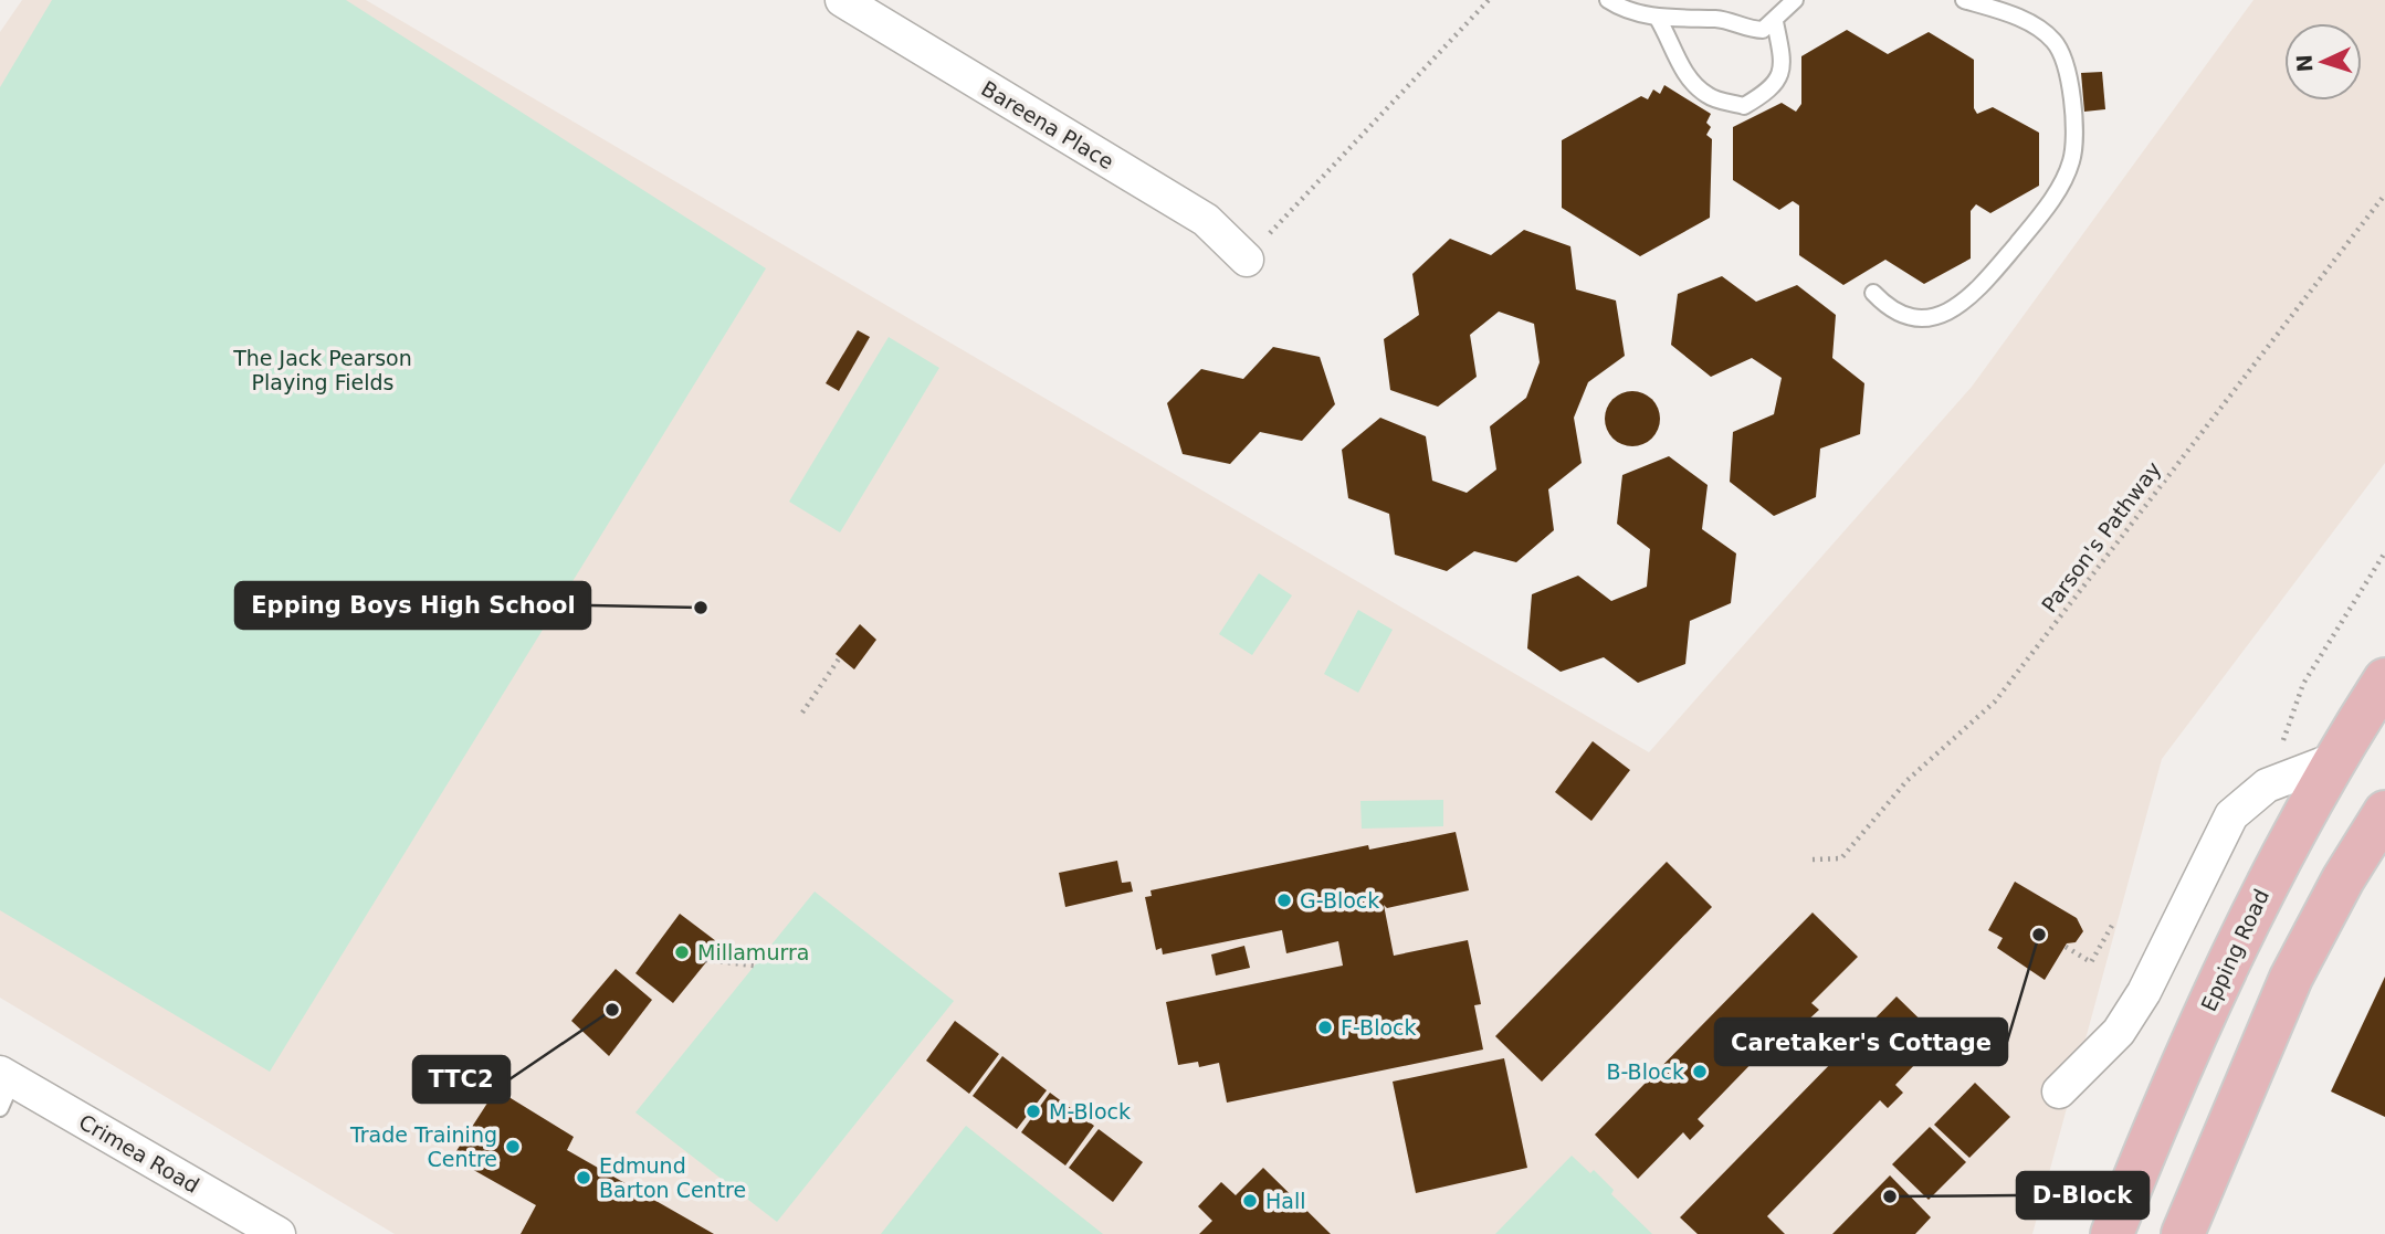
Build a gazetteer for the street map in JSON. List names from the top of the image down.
{
  "streets": {
    "main road": ["Epping Road"],
    "street": ["Bareena Place", "Crimea Road"],
    "path": ["Parson's Pathway"]
  },
  "parks": ["The Jack Pearson Playing Fields"],
  "places": [
    "Epping Boys High School",
    "G-Block",
    "Caretaker's Cottage",
    "Millamurra",
    "TTC2",
    "F-Block",
    "B-Block",
    "M-Block",
    "Trade Training Centre",
    "Edmund Barton Centre",
    "D-Block",
    "Hall"
  ],
  "north": "left"
}
